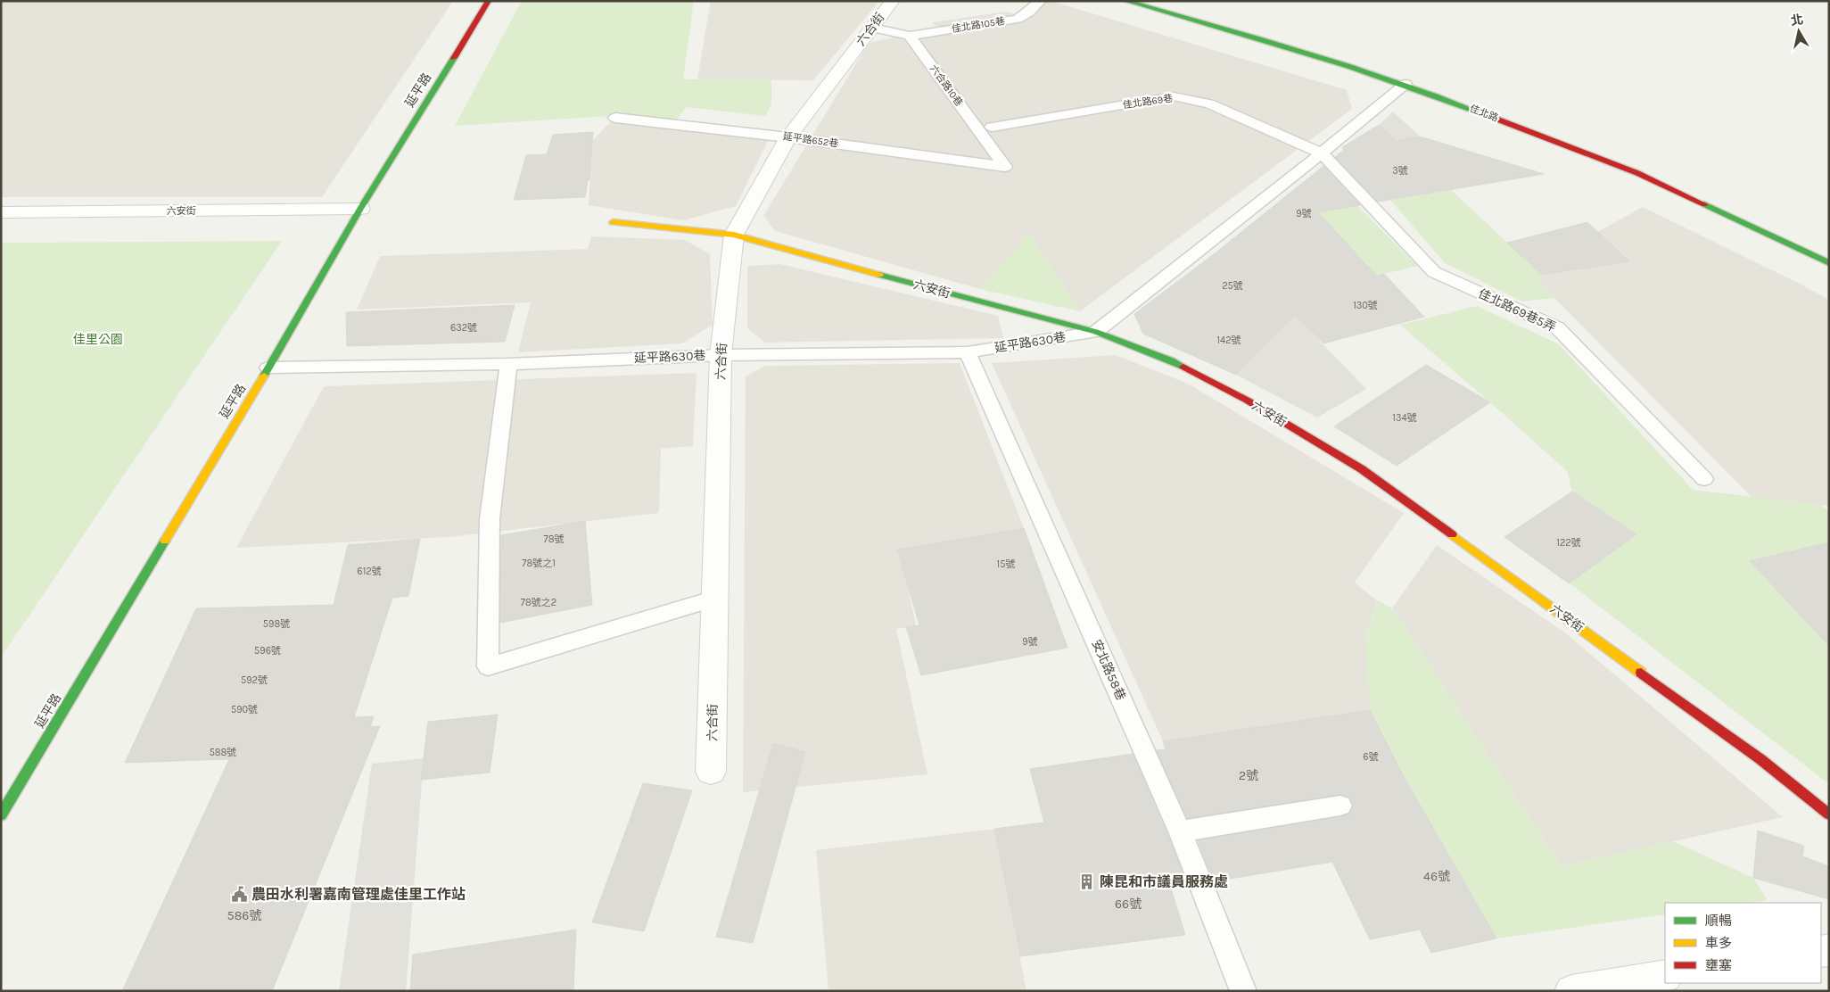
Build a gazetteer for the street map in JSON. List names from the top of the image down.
{
  "streets": {
    "street": [
      "六合街",
      "延平路",
      "佳北路",
      "六安街"
    ],
    "lane": [
      "佳北路105巷",
      "六合路10巷",
      "佳北路69巷",
      "延平路652巷",
      "佳北路69巷5弄",
      "延平路630巷",
      "安北路58巷"
    ]
  },
  "crossings": [
    ["佳北路105巷", "六合路10巷"],
    ["六合街", "延平路652巷"],
    ["六合街", "六安街"],
    ["六合街", "延平路630巷"],
    ["六合路10巷", "延平路652巷"],
    ["延平路", "六安街"],
    ["延平路", "延平路630巷"],
    ["佳北路69巷", "佳北路69巷5弄"],
    ["六安街", "延平路630巷"],
    ["延平路630巷", "安北路58巷"]
  ],
  "parks": ["佳里公園"],
  "places": {
    "building": ["陳昆和市議員服務處"],
    "public building": ["農田水利署嘉南管理處佳里工作站"]
  },
  "house_numbers": [
    "3號",
    "9號",
    "25號",
    "130號",
    "632號",
    "142號",
    "134號",
    "78號",
    "122號",
    "78號之1",
    "15號",
    "612號",
    "78號之2",
    "598號",
    "9號",
    "596號",
    "592號",
    "590號",
    "588號",
    "6號",
    "2號",
    "46號",
    "66號",
    "586號"
  ],
  "legend": ["順暢", "車多", "壅塞"],
  "north": "top"
}
